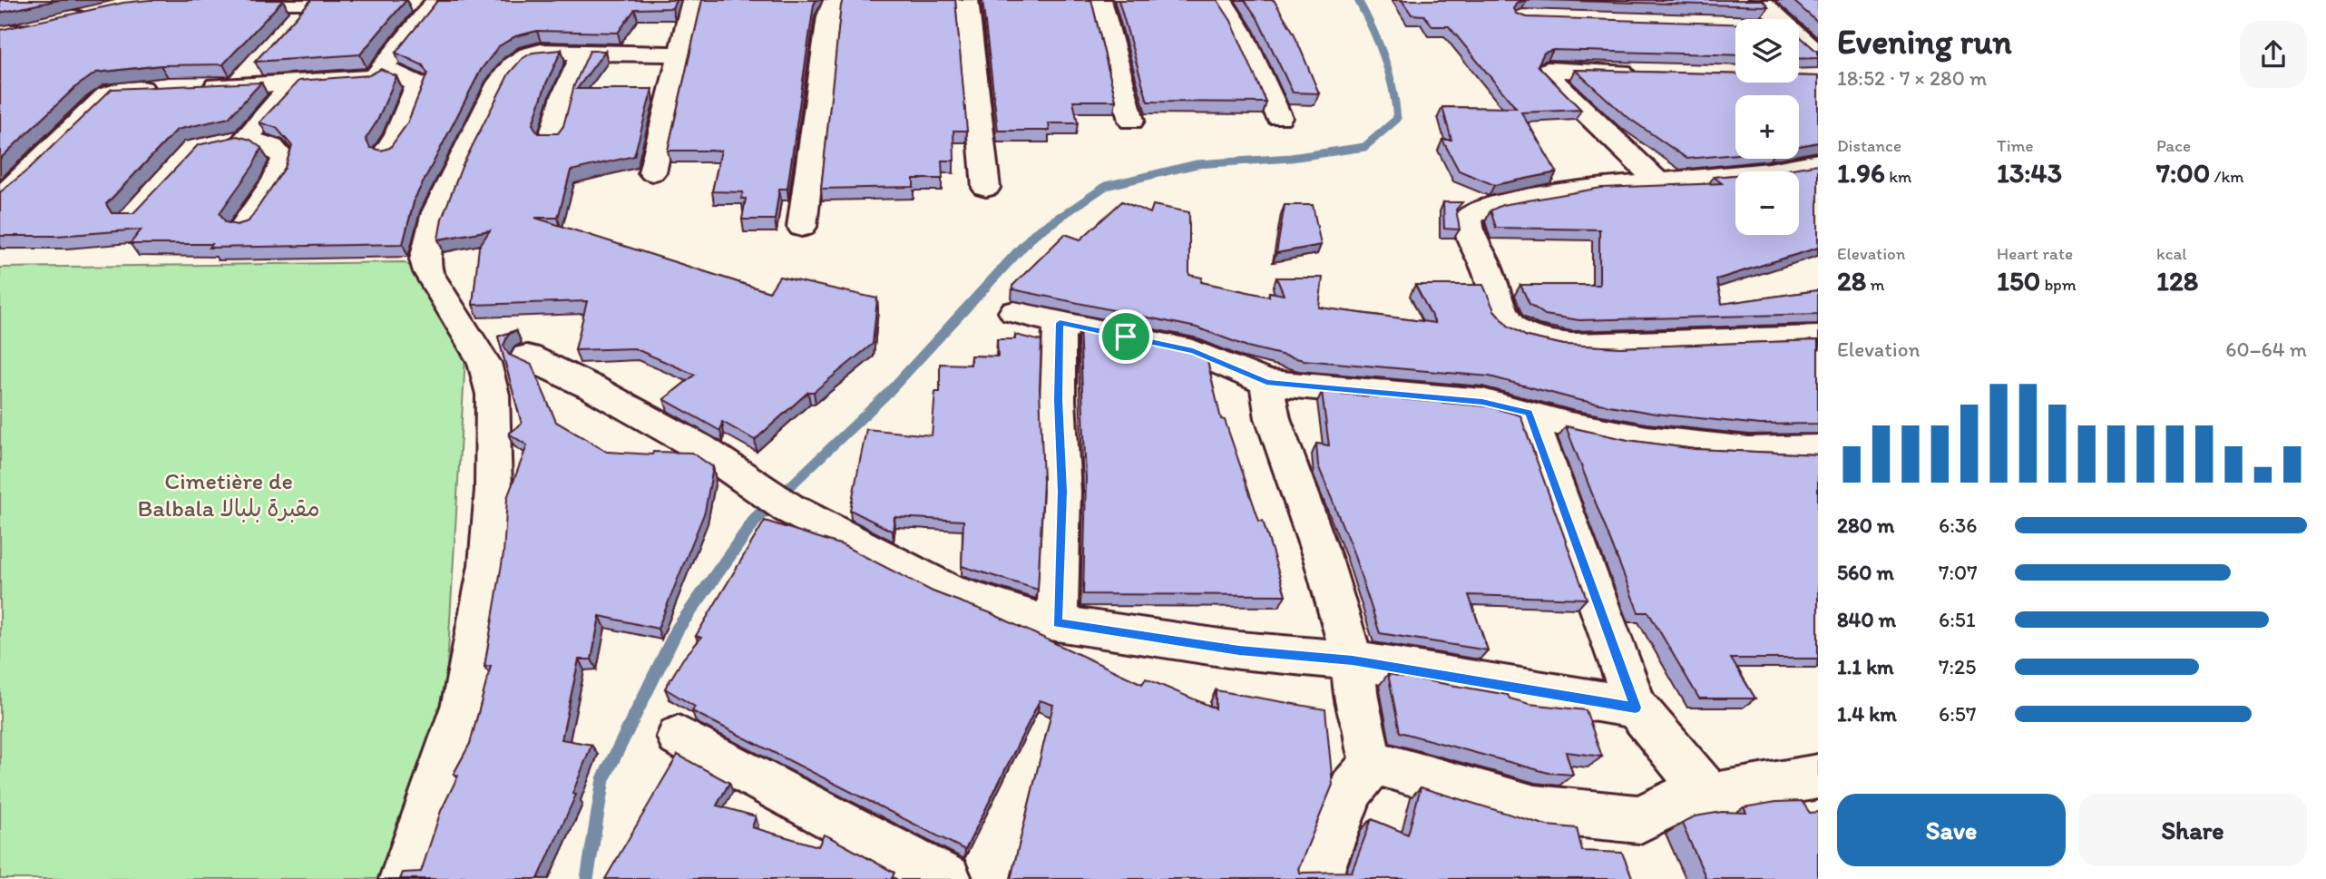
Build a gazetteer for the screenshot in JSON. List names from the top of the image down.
{
  "parks": ["Cimetière de Balbala مقبرة بلبالا"],
  "page": {
    "heading": ["Evening run", "18:52 · 7 × 280 m"],
    "map_buttons": ["+", "−"],
    "stats": [
      ["Distance", "1.96 km"],
      ["Time", "13:43"],
      ["Pace", "7:00 /km"],
      ["Elevation", "28 m"],
      ["Heart rate", "150 bpm"],
      ["kcal", "128"]
    ],
    "chart": ["Elevation", "60–64 m"],
    "list": [
      {
        "name": "280 m",
        "note": "6:36"
      },
      {
        "name": "560 m",
        "note": "7:07"
      },
      {
        "name": "840 m",
        "note": "6:51"
      },
      {
        "name": "1.1 km",
        "note": "7:25"
      },
      {
        "name": "1.4 km",
        "note": "6:57"
      }
    ],
    "buttons": ["Save", "Share"]
  }
}
